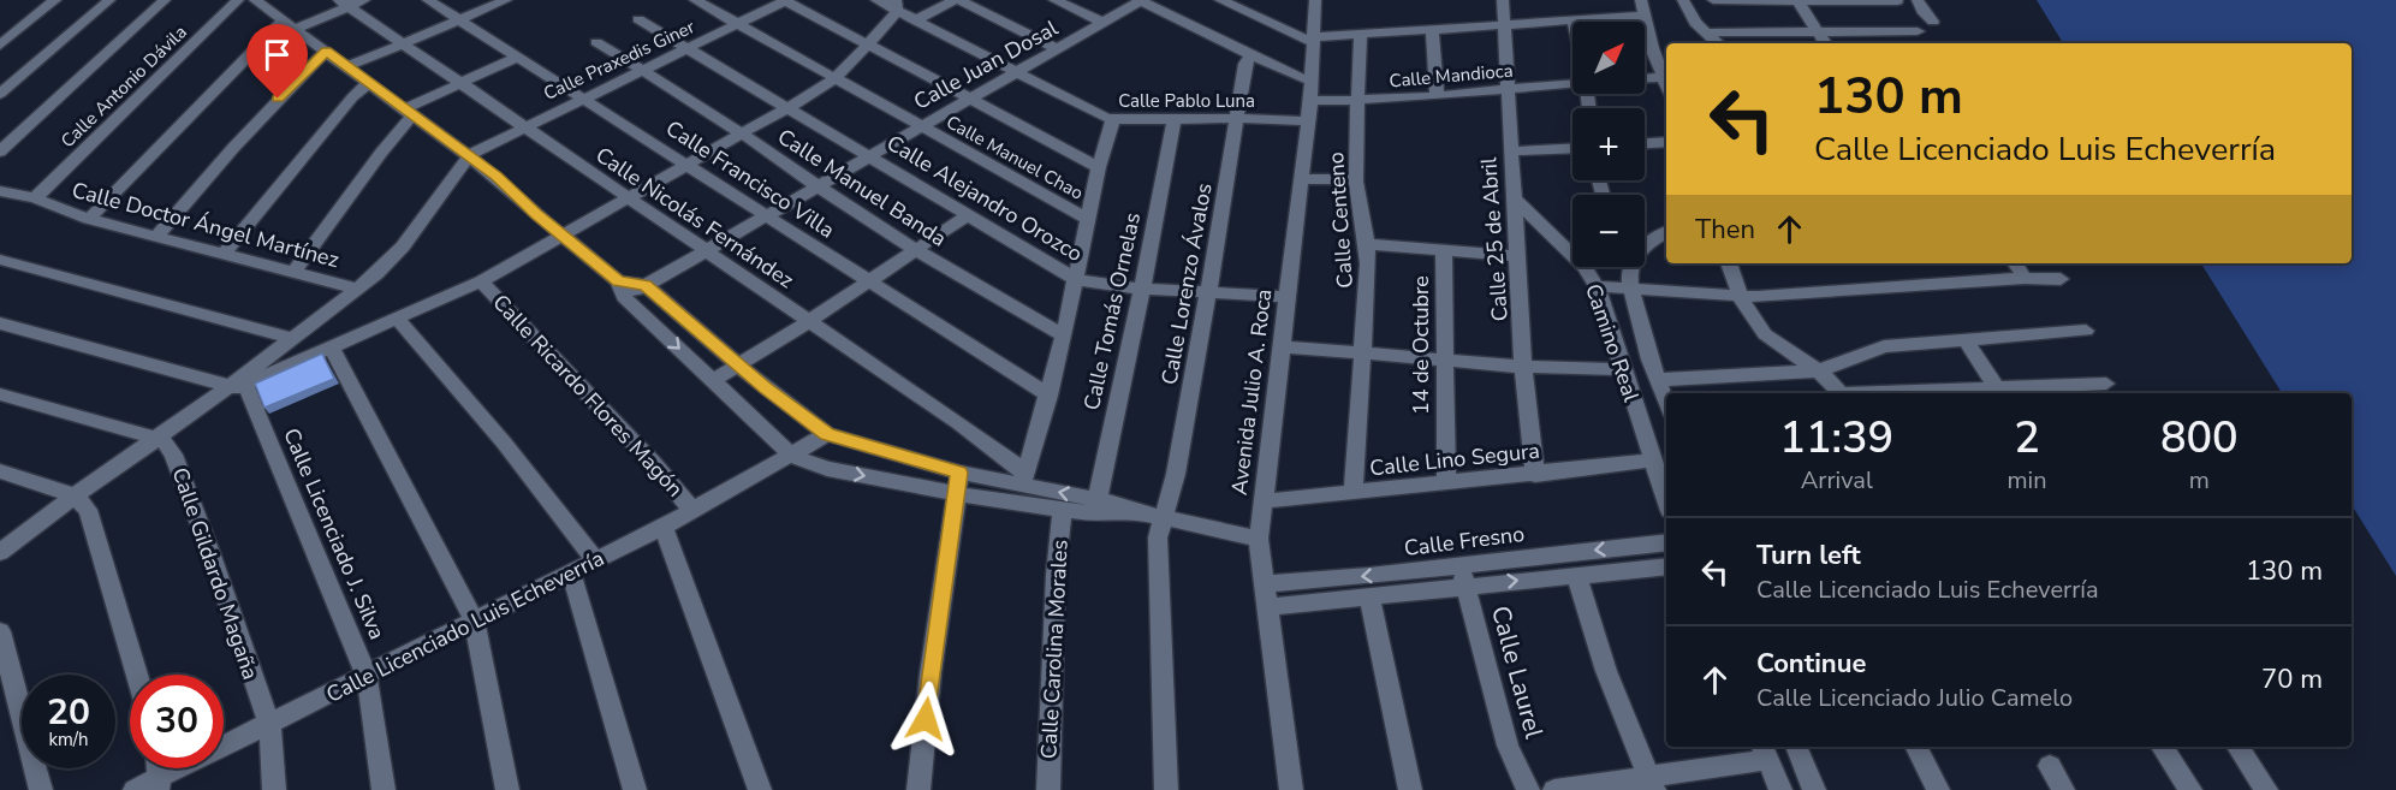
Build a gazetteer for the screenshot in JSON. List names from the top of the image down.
{
  "streets": {
    "street": [
      "Calle Praxedis Giner",
      "Calle Juan Dosal",
      "Calle Mandioca",
      "Calle Antonio Dávila",
      "Calle Pablo Luna",
      "Calle Manuel Chao",
      "Calle Francisco Villa",
      "Calle Manuel Banda",
      "Calle Alejandro Orozco",
      "Calle Nicolás Fernández",
      "Calle Centeno",
      "Calle Doctor Ángel Martínez",
      "Calle 25 de Abril",
      "Calle Lorenzo Ávalos",
      "Calle Tomás Ornelas",
      "Camino Real",
      "14 de Octubre",
      "Avenida Julio A. Roca",
      "Calle Ricardo Flores Magón",
      "Calle Lino Segura",
      "Calle Licenciado J. Silva",
      "Calle Fresno",
      "Calle Gildardo Magaña",
      "Calle Licenciado Luis Echeverría",
      "Calle Carolina Morales",
      "Calle Laurel"
    ]
  },
  "crossings": [
    ["Calle Praxedis Giner", "Calle Manuel Chao"],
    ["Calle Praxedis Giner", "Calle Francisco Villa"],
    ["Calle Praxedis Giner", "Calle Manuel Banda"],
    ["Calle Praxedis Giner", "Calle Alejandro Orozco"],
    ["Calle Praxedis Giner", "Calle Nicolás Fernández"],
    ["Calle Juan Dosal", "Calle Pablo Luna"],
    ["Calle Juan Dosal", "Calle Manuel Chao"],
    ["Calle Juan Dosal", "Calle Francisco Villa"],
    ["Calle Juan Dosal", "Calle Manuel Banda"],
    ["Calle Juan Dosal", "Calle Alejandro Orozco"],
    ["Calle Juan Dosal", "Calle Nicolás Fernández"],
    ["Calle Mandioca", "Calle Centeno"],
    ["Calle Mandioca", "Calle 25 de Abril"],
    ["Calle Mandioca", "Avenida Julio A. Roca"],
    ["Calle Antonio Dávila", "Calle Doctor Ángel Martínez"],
    ["Calle Pablo Luna", "Calle Lorenzo Ávalos"],
    ["Calle Pablo Luna", "Calle Tomás Ornelas"],
    ["Calle Pablo Luna", "Avenida Julio A. Roca"],
    ["Calle Alejandro Orozco", "Calle Lorenzo Ávalos"],
    ["Calle Alejandro Orozco", "Calle Tomás Ornelas"],
    ["Calle Alejandro Orozco", "Avenida Julio A. Roca"],
    ["Calle Centeno", "Calle Lino Segura"],
    ["Calle 25 de Abril", "Camino Real"],
    ["Calle 25 de Abril", "Calle Lino Segura"],
    ["Camino Real", "Calle Lino Segura"],
    ["14 de Octubre", "Calle Lino Segura"],
    ["Avenida Julio A. Roca", "Calle Lino Segura"],
    ["Avenida Julio A. Roca", "Calle Fresno"],
    ["Calle Ricardo Flores Magón", "Calle Licenciado Luis Echeverría"],
    ["Calle Licenciado J. Silva", "Calle Licenciado Luis Echeverría"],
    ["Calle Fresno", "Calle Laurel"],
    ["Calle Gildardo Magaña", "Calle Licenciado Luis Echeverría"]
  ],
  "north": "top right",
  "page": {
    "map_buttons": ["+", "−"],
    "turn": ["130 m", "Calle Licenciado Luis Echeverría"],
    "then": "Then",
    "eta": [
      "11:39",
      "Arrival",
      "2",
      "min",
      "800",
      "m"
    ],
    "list": [
      {
        "name": "Turn left",
        "note": "Calle Licenciado Luis Echeverría",
        "value": "130 m"
      },
      {
        "name": "Continue",
        "note": "Calle Licenciado Julio Camelo",
        "value": "70 m"
      }
    ],
    "speed": "20 km/h",
    "limit": "30"
  }
}
